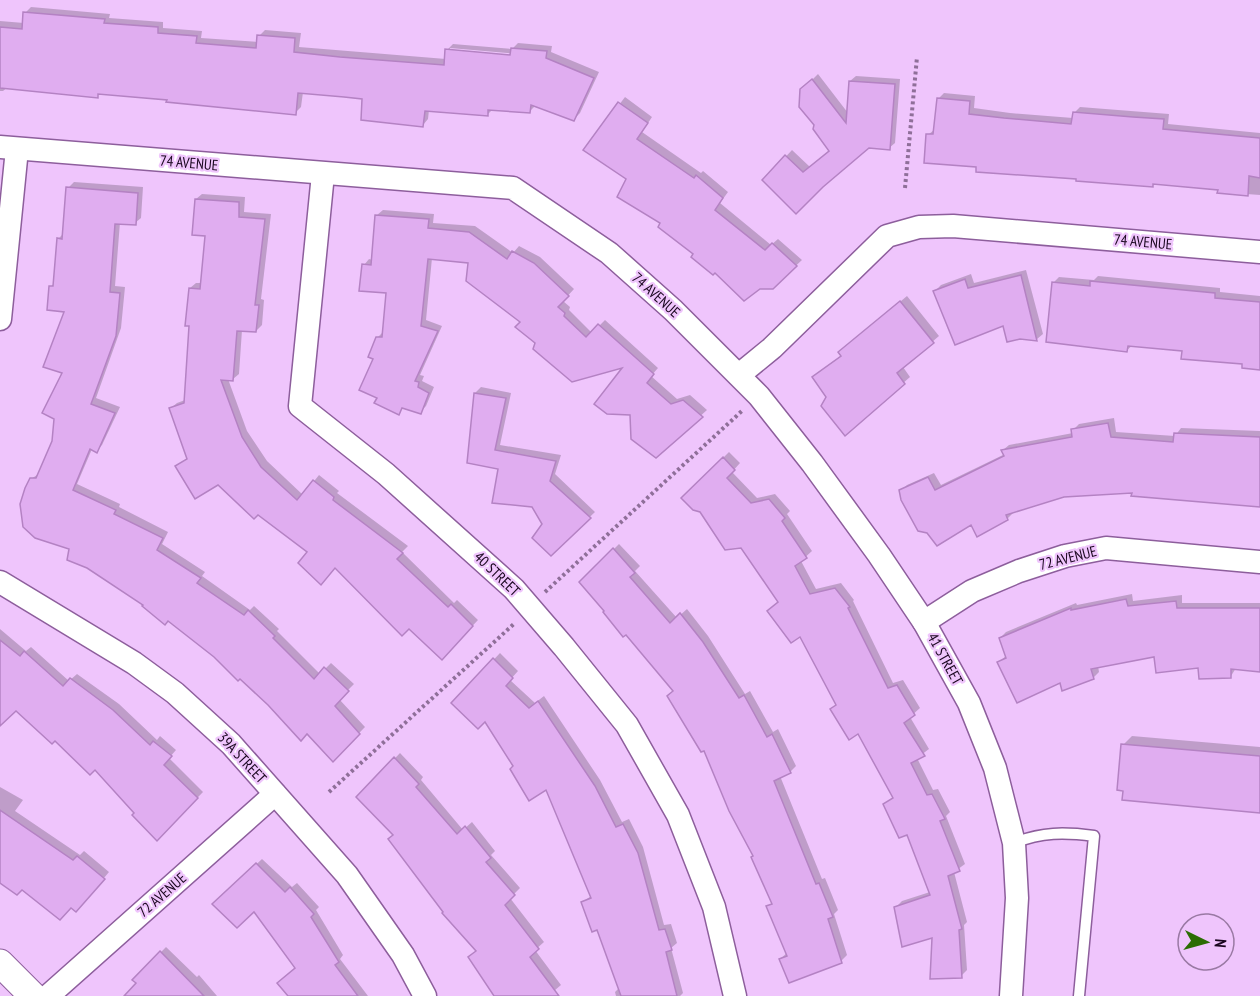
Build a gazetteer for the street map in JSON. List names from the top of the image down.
{
  "streets": {
    "street": [
      "74 AVENUE",
      "72 AVENUE",
      "40 STREET",
      "41 STREET",
      "39A STREET"
    ]
  },
  "crossings": [
    ["74 AVENUE", "40 STREET"],
    ["74 AVENUE", "41 STREET"],
    ["72 AVENUE", "41 STREET"],
    ["72 AVENUE", "39A STREET"]
  ],
  "north": "right"
}
